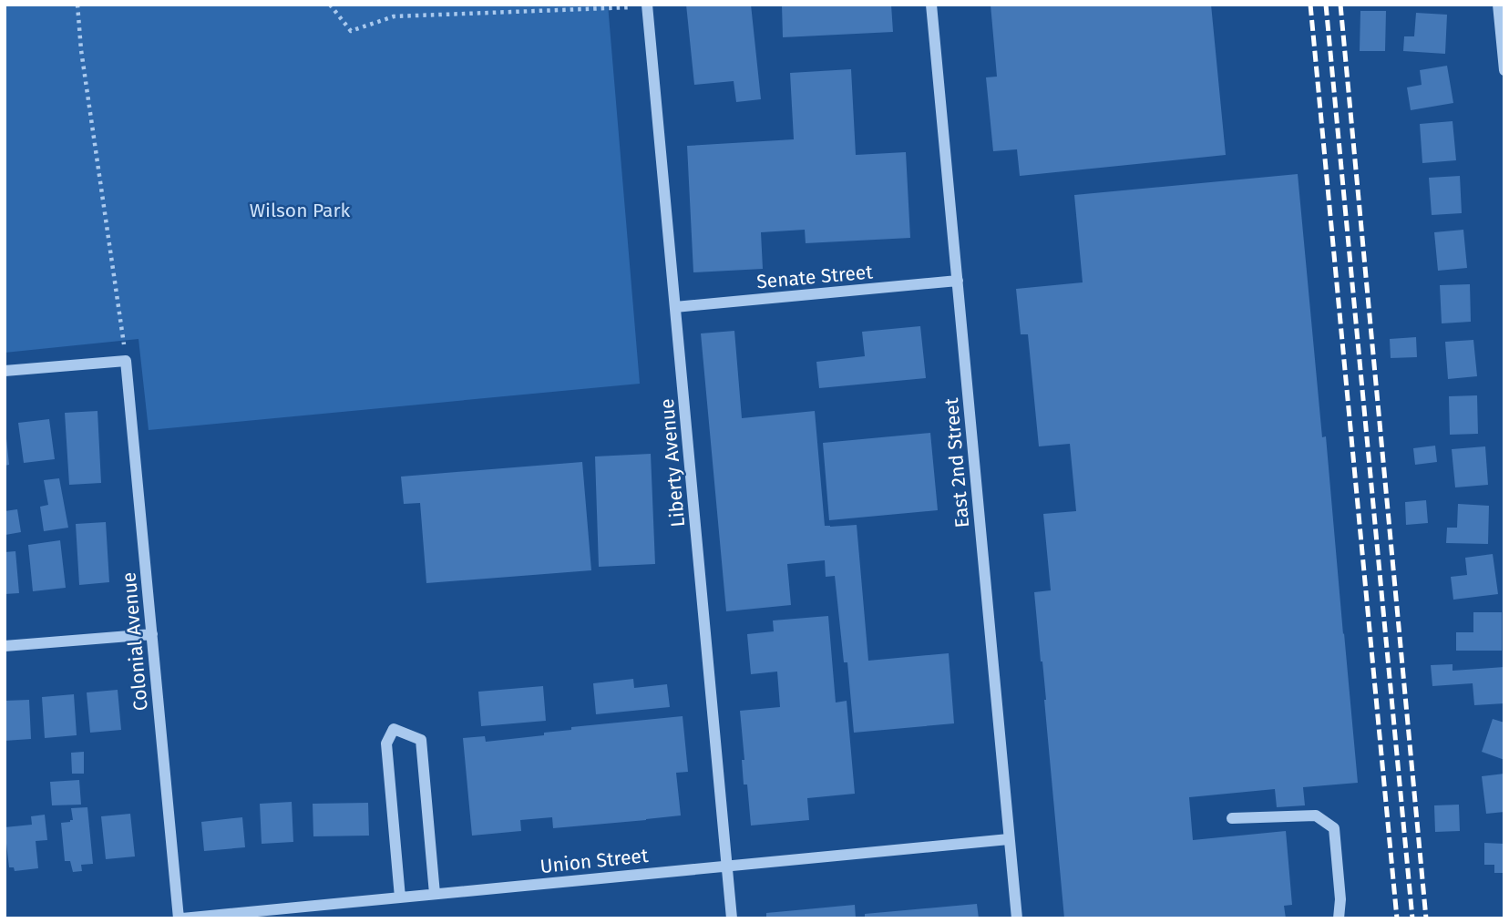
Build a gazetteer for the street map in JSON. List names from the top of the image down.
{
  "streets": {
    "street": [
      "Senate Street",
      "Liberty Avenue",
      "East 2nd Street",
      "Colonial Avenue",
      "Union Street"
    ]
  },
  "crossings": [
    ["Senate Street", "Liberty Avenue"],
    ["Senate Street", "East 2nd Street"],
    ["Liberty Avenue", "Union Street"],
    ["East 2nd Street", "Union Street"],
    ["Colonial Avenue", "Union Street"]
  ],
  "parks": ["Wilson Park"]
}
